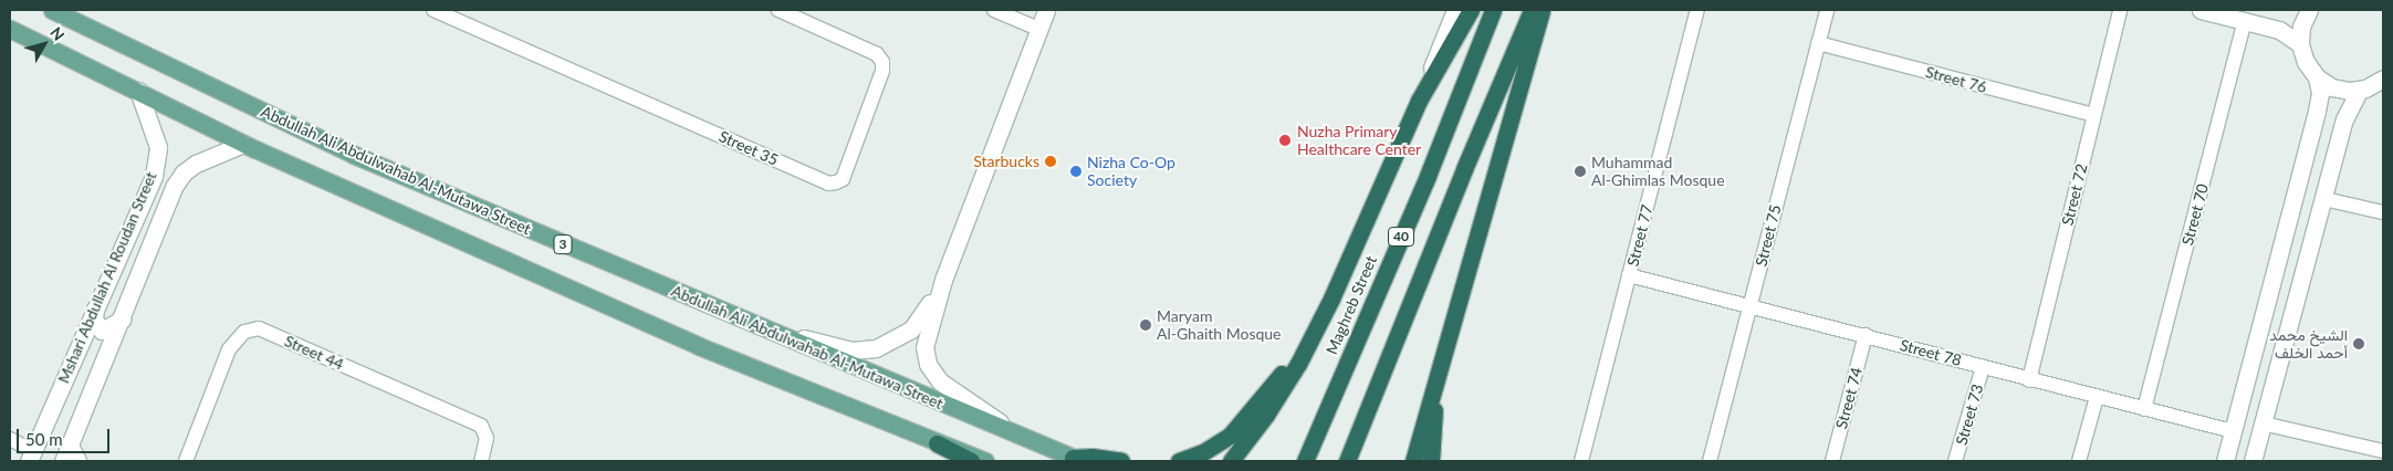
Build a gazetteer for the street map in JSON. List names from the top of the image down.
{
  "streets": {
    "highway": ["40", "Maghreb Street"],
    "main road": ["Abdullah Ali Abdulwahab Al-Mutawa Street", "3"],
    "street": [
      "Street 76",
      "Street 35",
      "Street 72",
      "Street 70",
      "Street 77",
      "Street 75",
      "Mshari Abdullah Al Roudan Street",
      "Street 44",
      "Street 78",
      "Street 74",
      "Street 73"
    ]
  },
  "crossings": [
    ["Street 76", "Street 72"],
    ["Street 76", "Street 75"],
    ["Street 72", "Street 78"],
    ["Street 70", "Street 78"],
    ["Street 77", "Street 78"],
    ["Street 75", "Street 78"],
    ["Street 78", "Street 74"],
    ["Street 78", "Street 73"]
  ],
  "places": [
    "Nuzha Primary Healthcare Center",
    "Starbucks",
    "Nizha Co-Op Society",
    "Muhammad Al-Ghimlas Mosque",
    "Maryam Al-Ghaith Mosque",
    "الشيخ محمد أحمد الخلف"
  ],
  "scale_bar": "50 m",
  "north": "top right"
}
